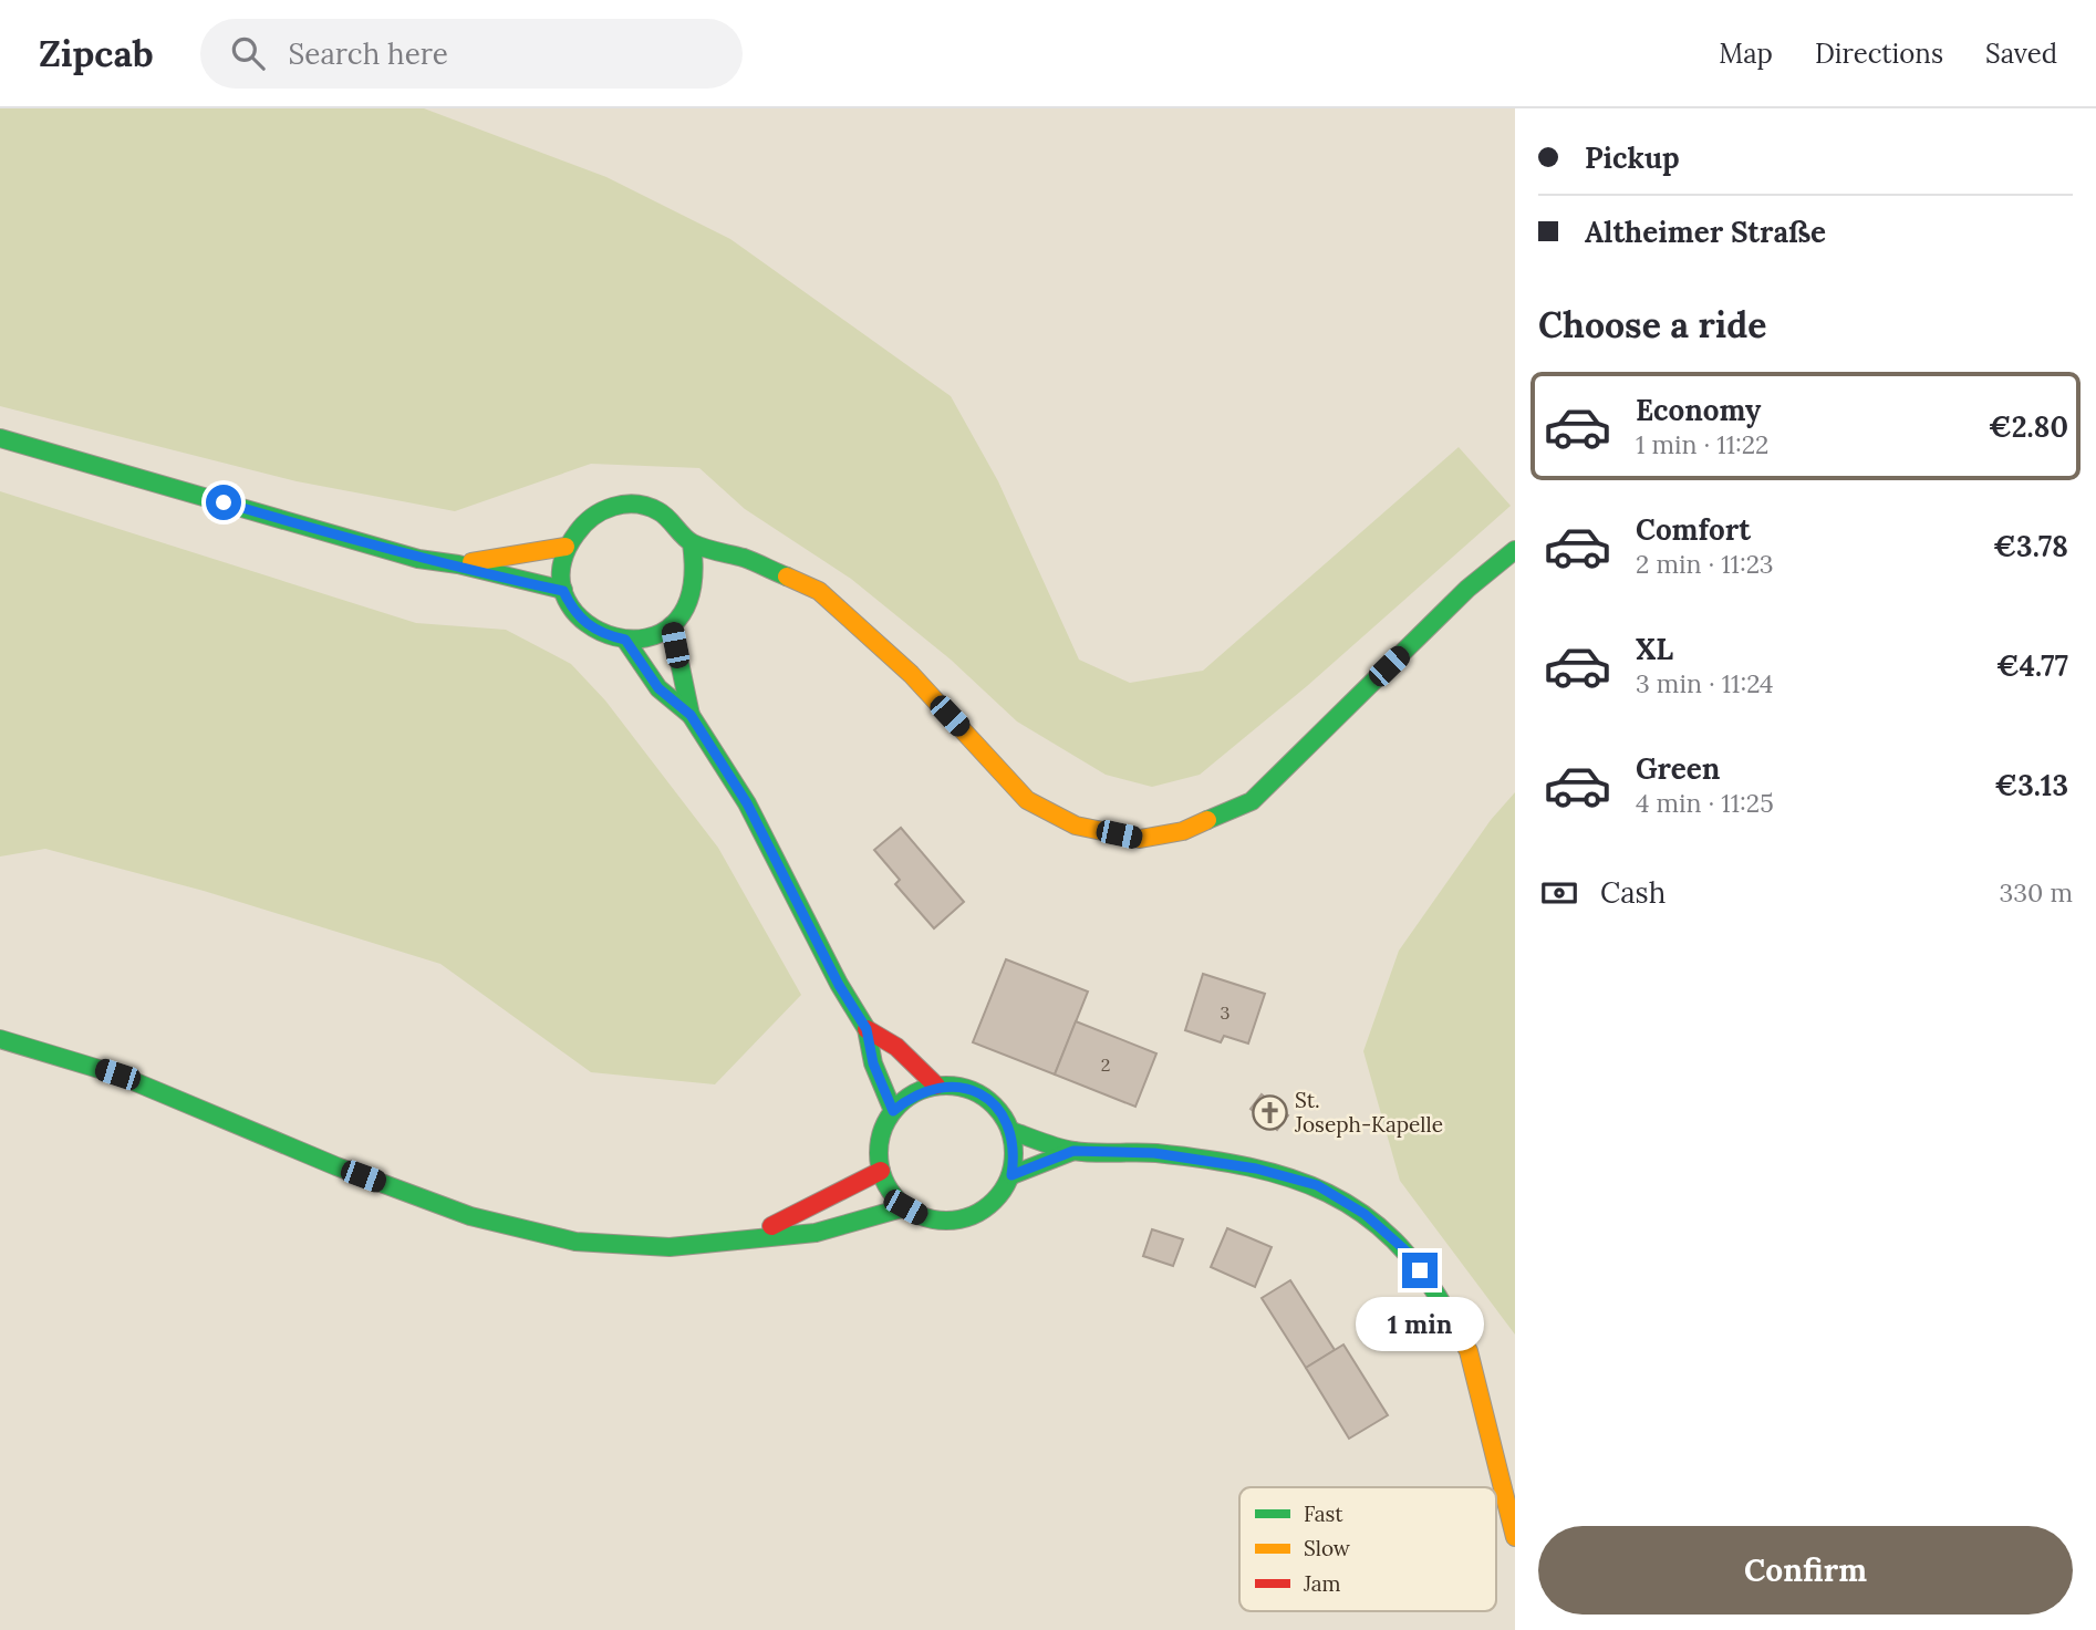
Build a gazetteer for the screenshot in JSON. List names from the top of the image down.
{
  "places": {
    "church": ["St. Joseph-Kapelle"]
  },
  "house_numbers": ["3", "2"],
  "legend": ["Fast", "Slow", "Jam"],
  "page": {
    "header": "Zipcab",
    "search": "Search here",
    "nav": ["Map", "Directions", "Saved"],
    "banner": ["Pickup", "Altheimer Straße"],
    "heading": "Choose a ride",
    "list": [
      {
        "name": "Economy",
        "note": "1 min · 11:22",
        "value": "€2.80"
      },
      {
        "name": "Comfort",
        "note": "2 min · 11:23",
        "value": "€3.78"
      },
      {
        "name": "XL",
        "note": "3 min · 11:24",
        "value": "€4.77"
      },
      {
        "name": "Green",
        "note": "4 min · 11:25",
        "value": "€3.13"
      }
    ],
    "pay": ["Cash", "330 m"],
    "bubble": "1 min",
    "buttons": "Confirm"
  }
}
